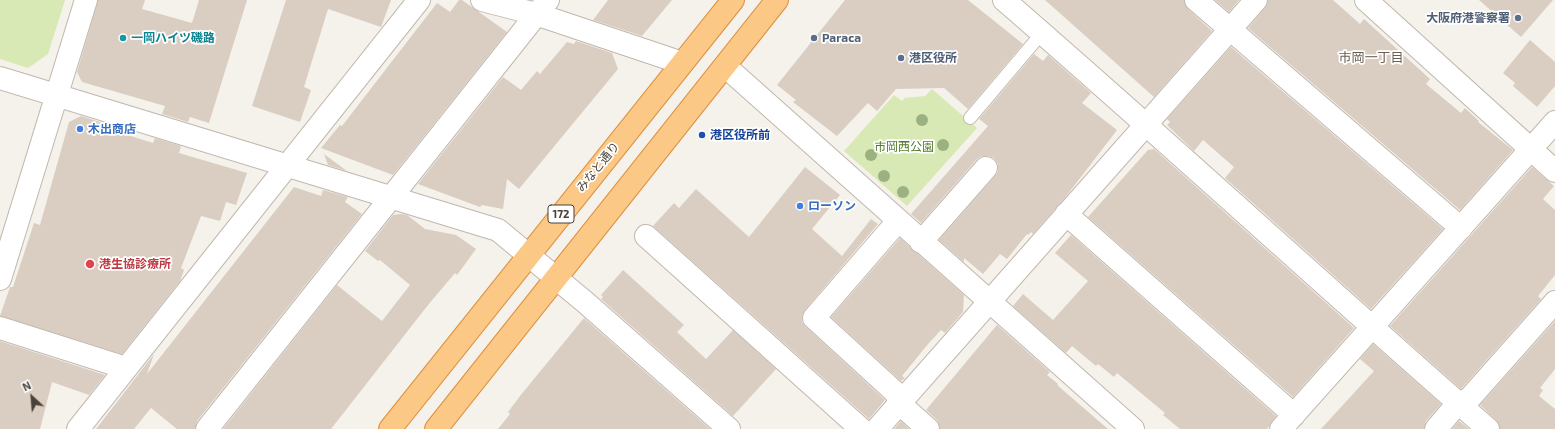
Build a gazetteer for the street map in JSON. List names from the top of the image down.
{
  "streets": {
    "highway": ["みなと通り", "172"]
  },
  "districts": ["市岡一丁目"],
  "parks": ["市岡西公園"],
  "places": [
    "大阪府港警察署",
    "一岡ハイツ磯路",
    "Paraca",
    "港区役所",
    "木出商店",
    "港区役所前",
    "ローソン",
    "港生協診療所"
  ],
  "north": "top left"
}
